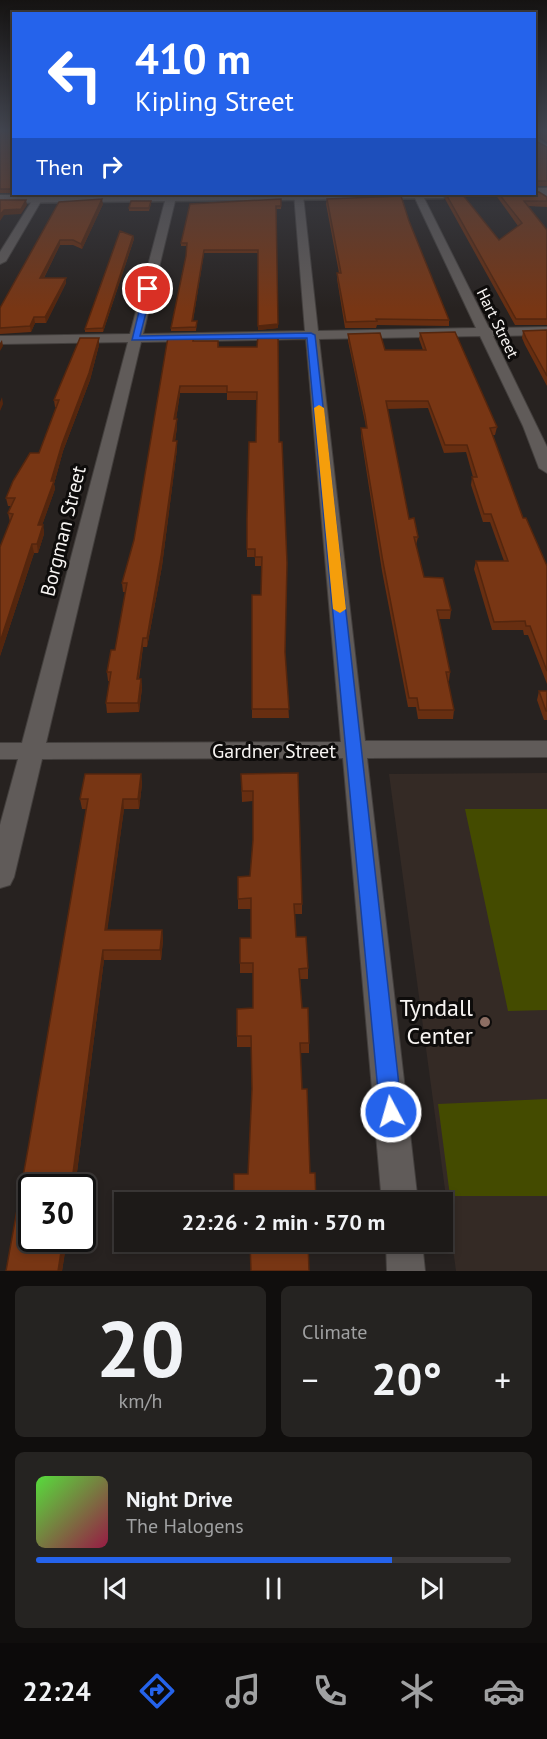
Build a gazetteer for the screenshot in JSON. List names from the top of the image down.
{
  "streets": {
    "street": ["Hart Street", "Borgman Street", "Gardner Street"]
  },
  "crossings": [
    ["Borgman Street", "Gardner Street"]
  ],
  "places": ["Tyndall Center"],
  "page": {
    "turn": ["410 m", "Kipling Street"],
    "then": "Then",
    "limit": "30",
    "trip": "22:26 · 2 min · 570 m",
    "tile": [
      ["20", "km/h"],
      "Climate"
    ],
    "heat": ["−", "20°", "+"],
    "song": ["Night Drive", "The Halogens"],
    "tabs": "22:24"
  }
}
